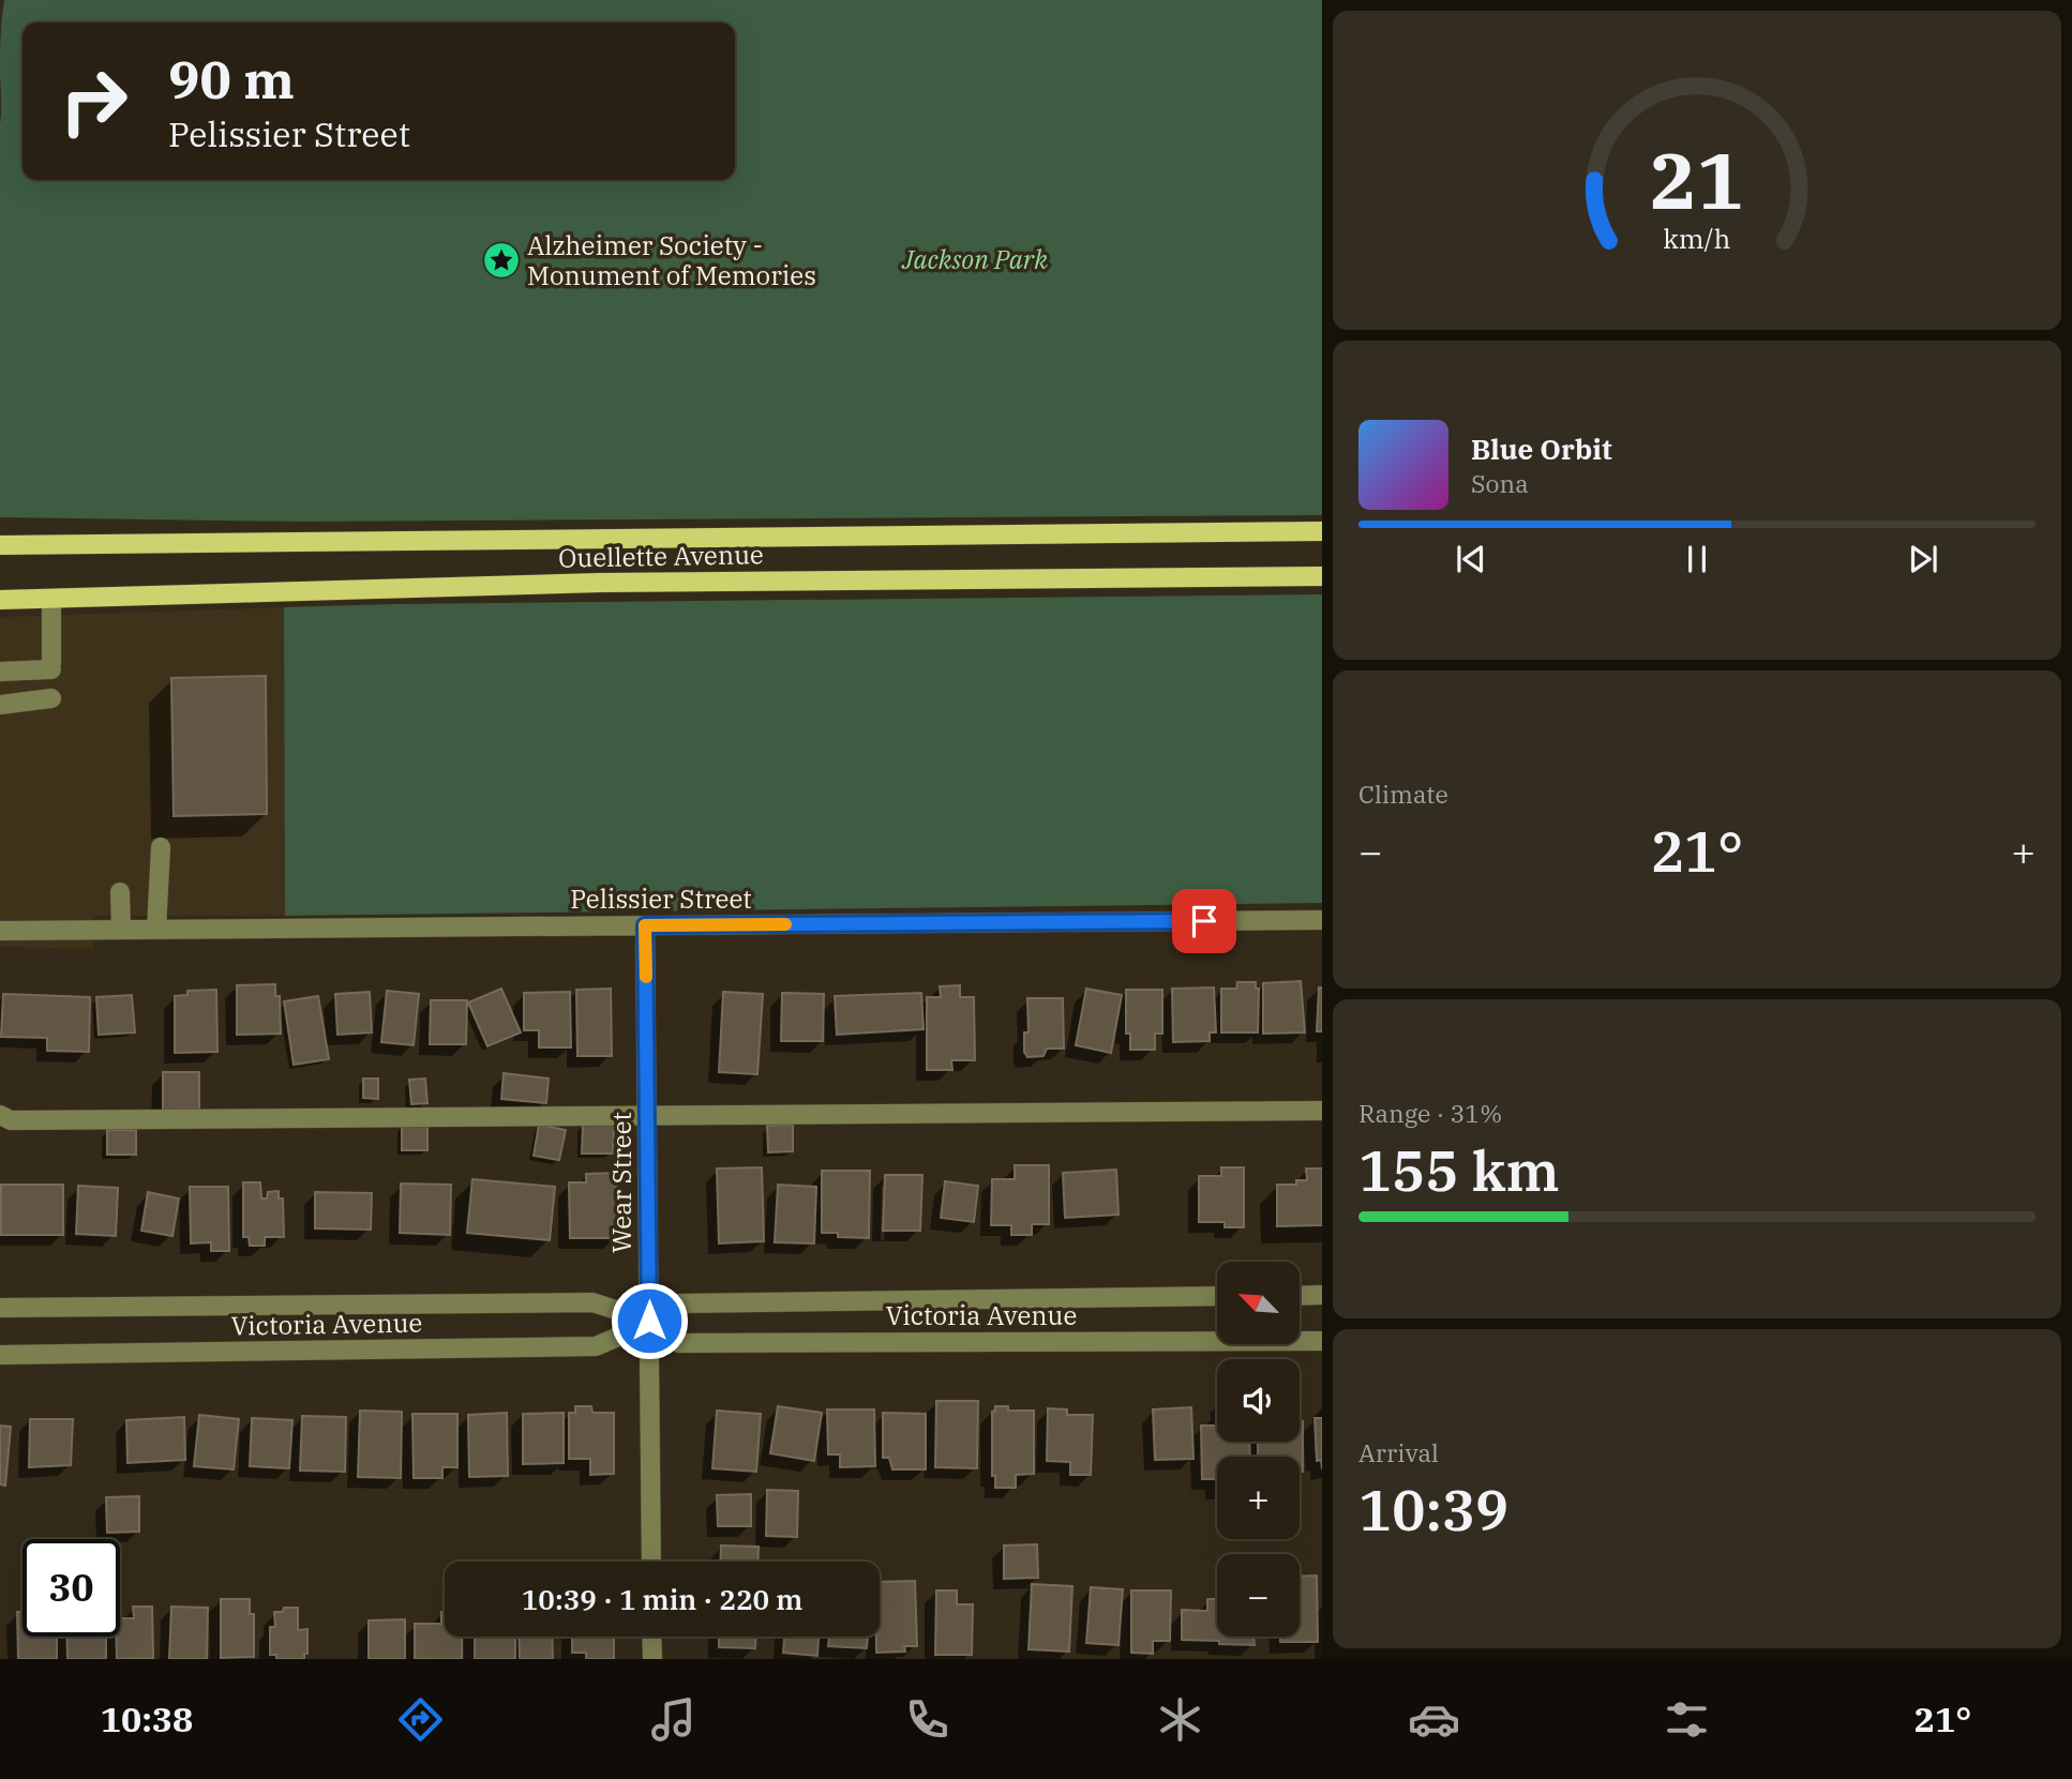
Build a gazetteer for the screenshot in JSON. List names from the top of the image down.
{
  "streets": {
    "main road": ["Ouellette Avenue"],
    "street": ["Pelissier Street", "Wear Street", "Victoria Avenue"]
  },
  "crossings": [
    ["Pelissier Street", "Wear Street"],
    ["Wear Street", "Victoria Avenue"]
  ],
  "parks": ["Jackson Park"],
  "places": {
    "place": ["Alzheimer Society - Monument of Memories"]
  },
  "north": "top left",
  "page": {
    "turn": ["90 m", "Pelissier Street"],
    "song": ["Blue Orbit", "Sona"],
    "tile": [
      "Climate",
      ["Range · 31%", "155 km"],
      ["Arrival", "10:39"]
    ],
    "heat": ["−", "21°", "+"],
    "map_buttons": ["+", "−"],
    "limit": "30",
    "trip": "10:39 · 1 min · 220 m",
    "tabs": ["10:38", "21°"],
    "gauge": ["21", "km/h"]
  }
}
